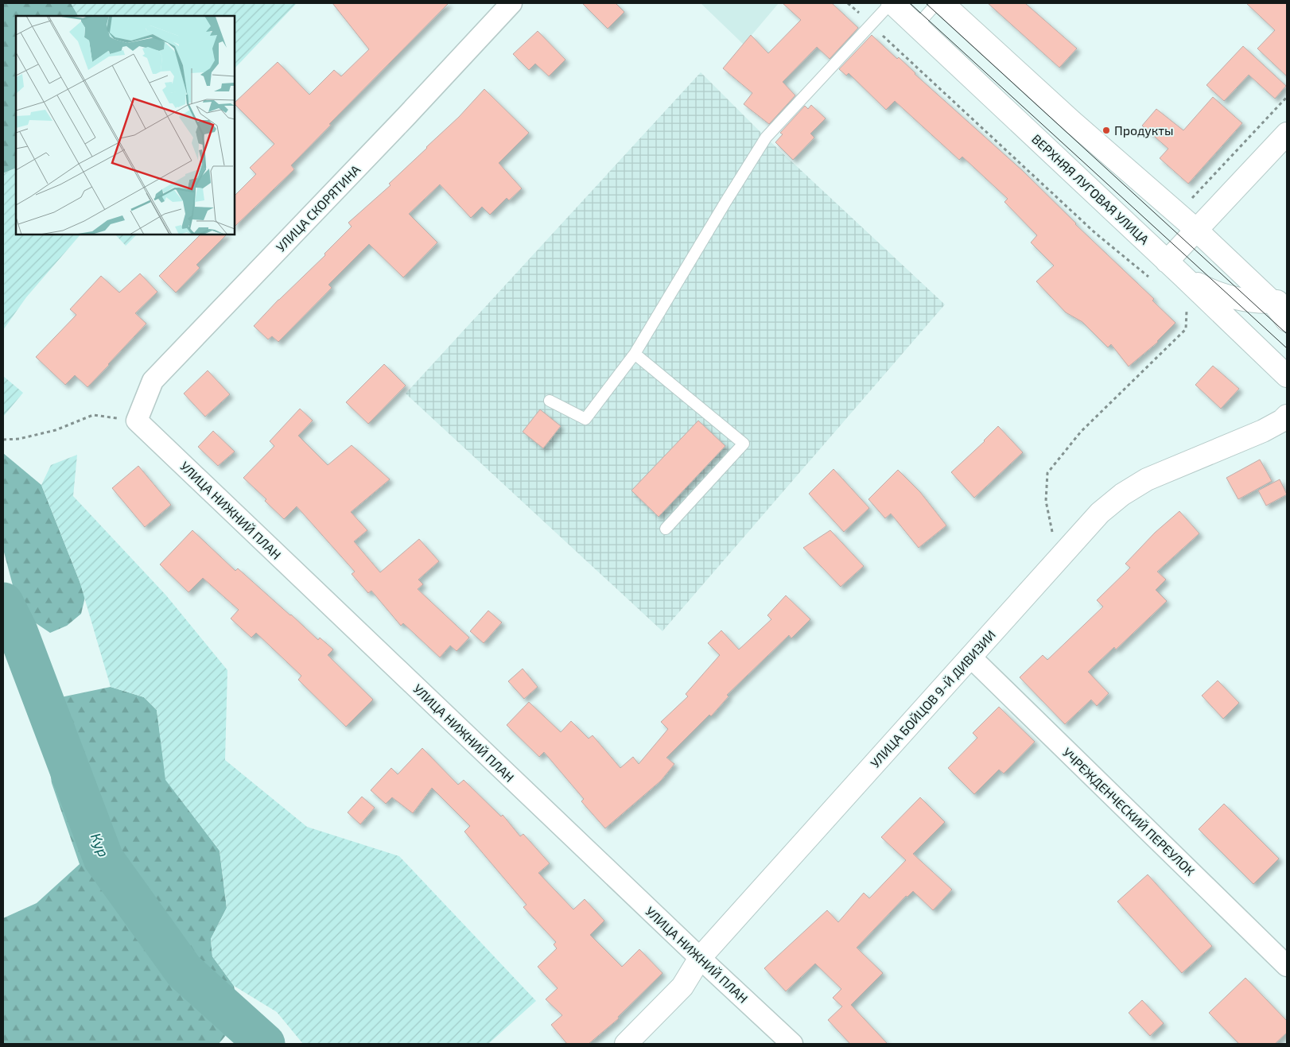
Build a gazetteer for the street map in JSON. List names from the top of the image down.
{
  "streets": {
    "street": [
      "ВЕРХНЯЯ ЛУГОВАЯ УЛИЦА",
      "УЛИЦА СКОРЯТИНА",
      "УЛИЦА НИЖНИЙ ПЛАН",
      "УЛИЦА БОЙЦОВ 9-Й ДИВИЗИИ",
      "УЧРЕЖДЕНЧЕСКИЙ ПЕРЕУЛОК"
    ]
  },
  "crossings": [
    ["УЛИЦА СКОРЯТИНА", "УЛИЦА НИЖНИЙ ПЛАН"],
    ["УЛИЦА НИЖНИЙ ПЛАН", "УЛИЦА БОЙЦОВ 9-Й ДИВИЗИИ"],
    ["УЛИЦА БОЙЦОВ 9-Й ДИВИЗИИ", "УЧРЕЖДЕНЧЕСКИЙ ПЕРЕУЛОК"]
  ],
  "water": ["Кур"],
  "places": ["Продукты"]
}
